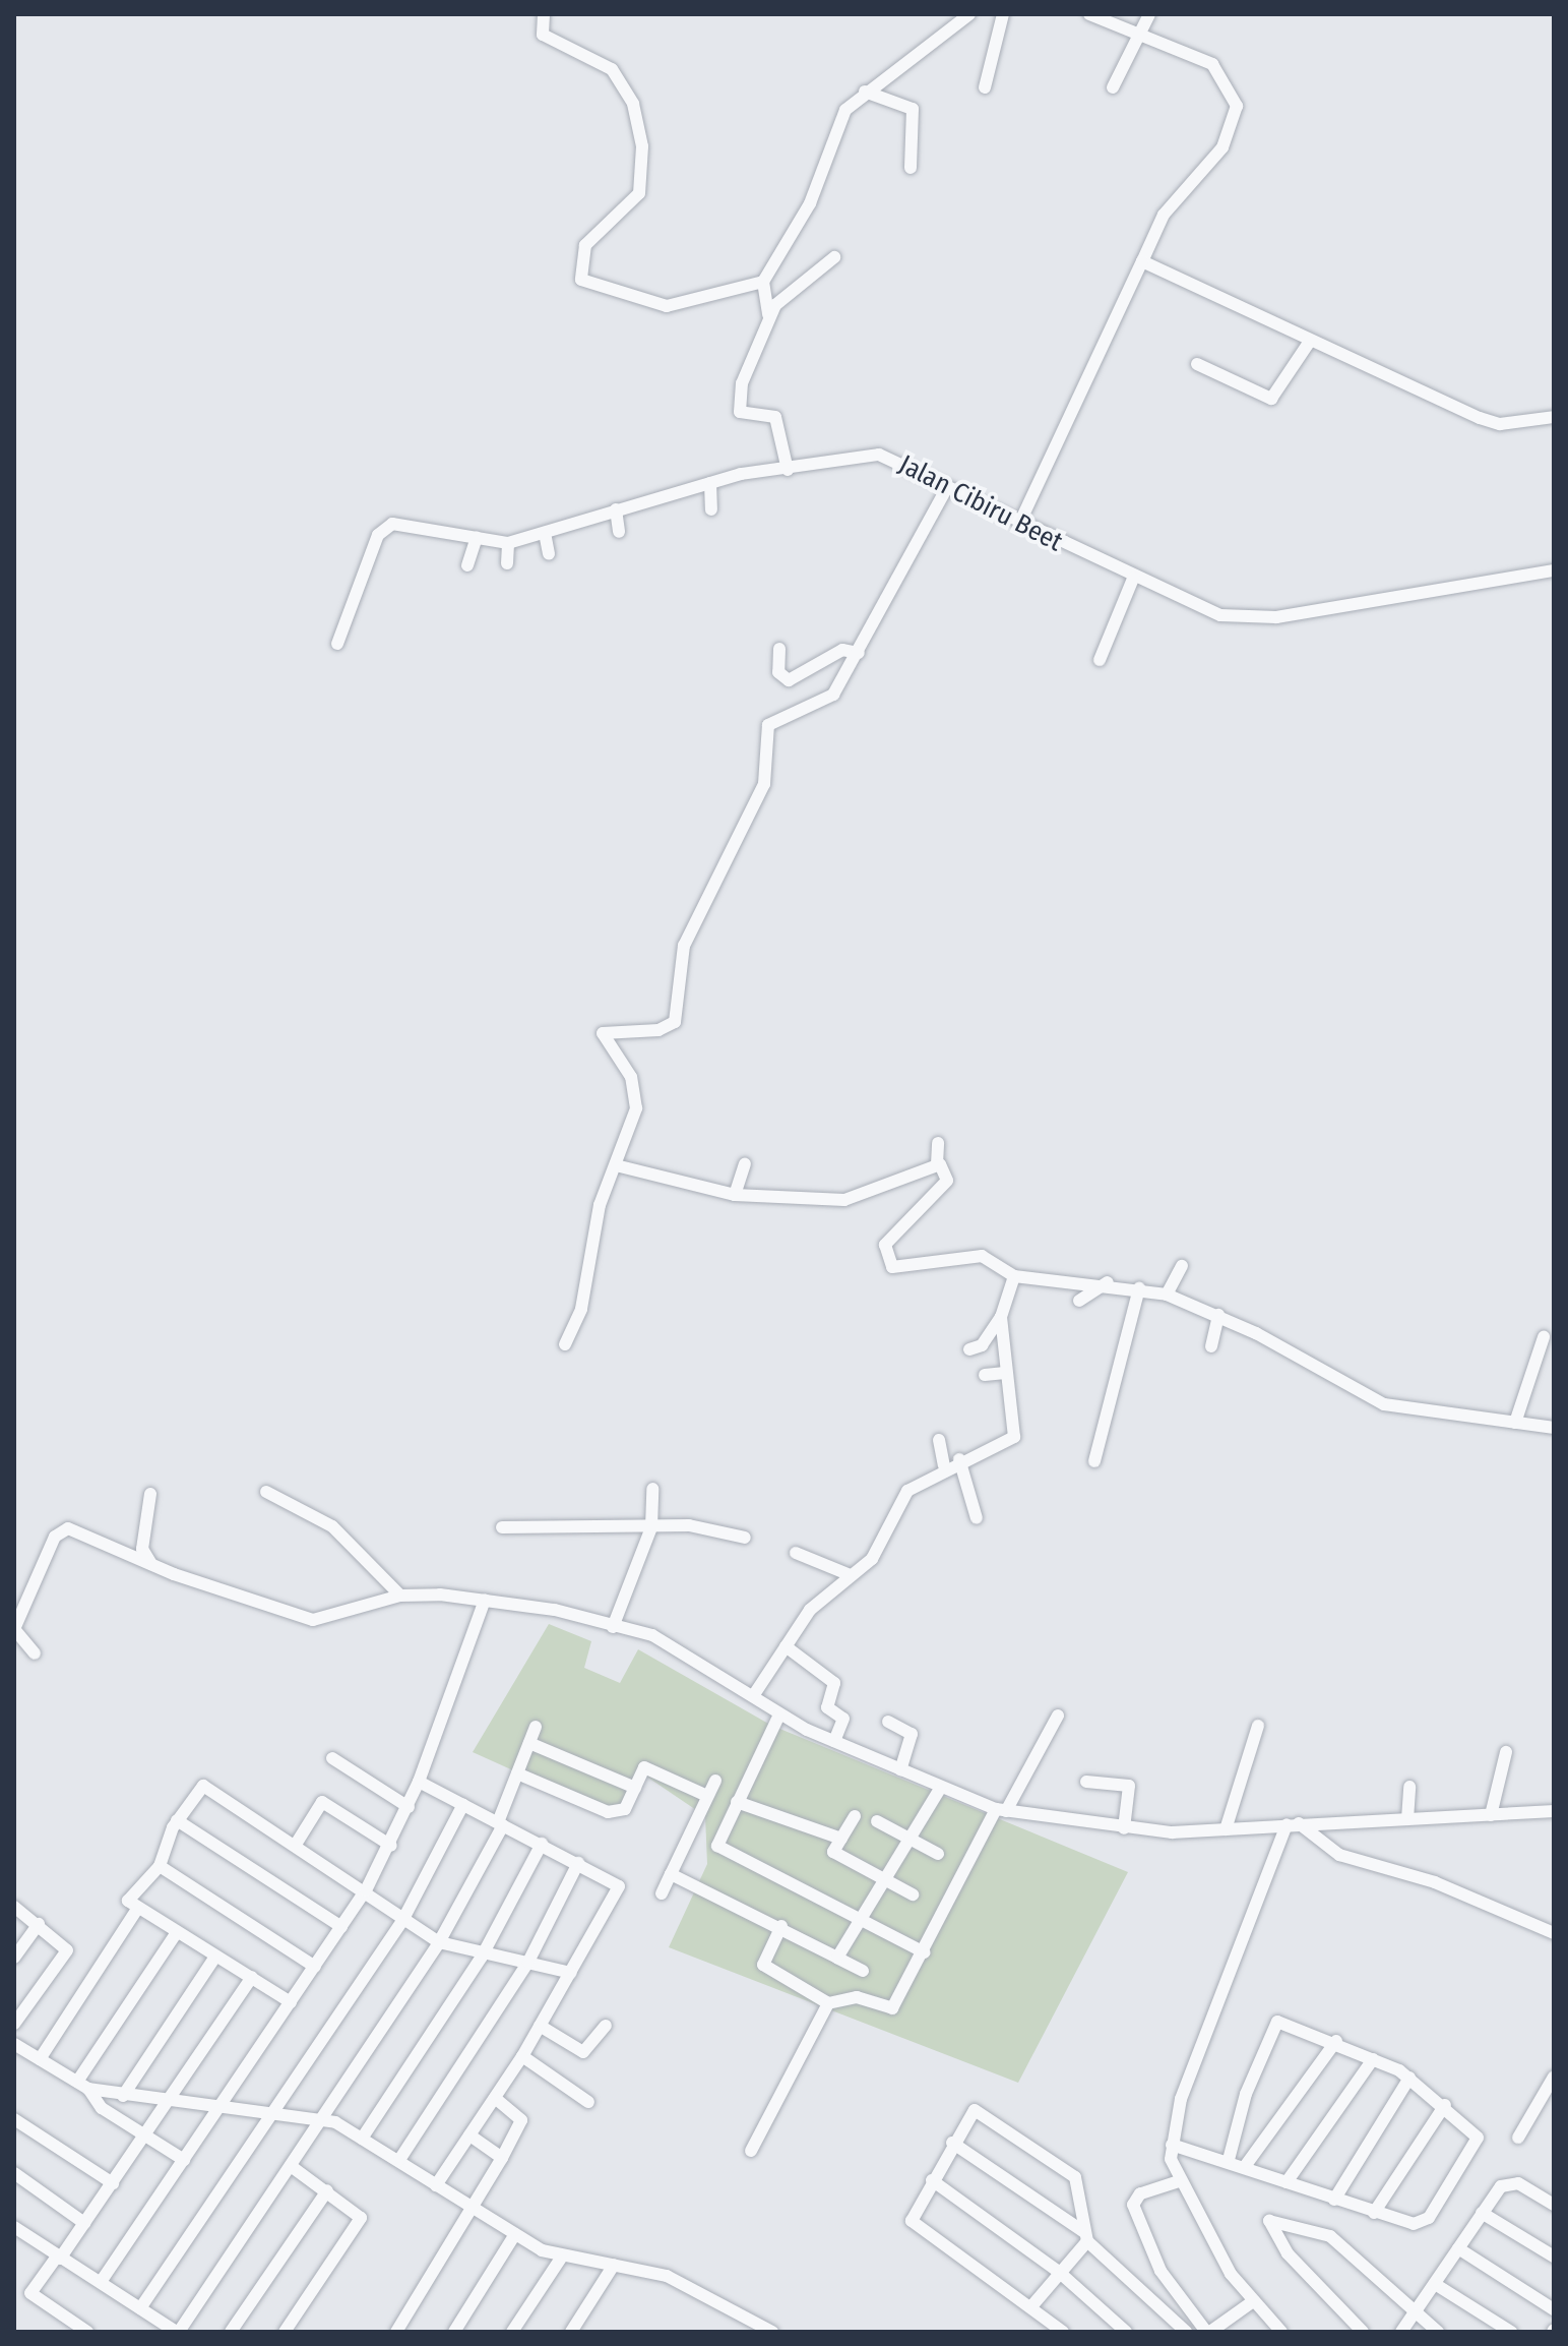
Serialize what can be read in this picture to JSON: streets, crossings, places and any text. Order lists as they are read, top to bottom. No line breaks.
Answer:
{"streets":{"street":["Jalan Cibiru Beet"]}}
